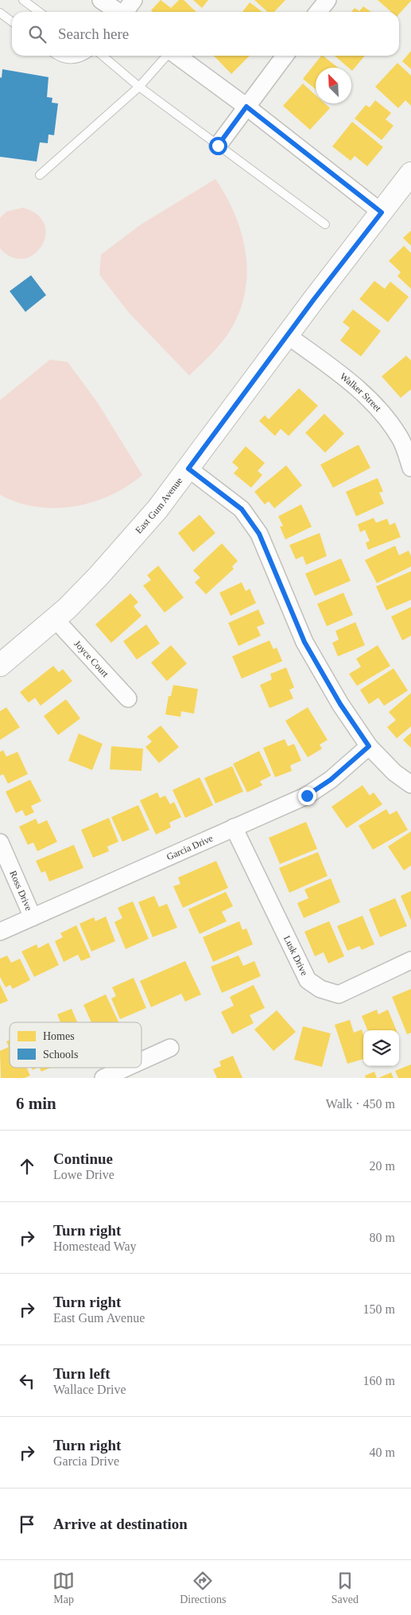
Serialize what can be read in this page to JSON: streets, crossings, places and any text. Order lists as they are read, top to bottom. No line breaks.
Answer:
{"streets":{"street":["Walker Street","East Gum Avenue","Joyce Court","Garcia Drive","Ross Drive","Lusk Drive"]},"crossings":[["Walker Street","East Gum Avenue"],["East Gum Avenue","Joyce Court"],["Garcia Drive","Ross Drive"],["Garcia Drive","Lusk Drive"]],"legend":["Homes","Schools"],"north":"top left","page":{"search":"Search here","heading":["6 min","Walk · 450 m"],"list":[["Continue","Lowe Drive","20 m"],["Turn right","Homestead Way","80 m"],["Turn right","East Gum Avenue","150 m"],["Turn left","Wallace Drive","160 m"],["Turn right","Garcia Drive","40 m"],"Arrive at destination"],"nav":["Map","Directions","Saved"]}}
